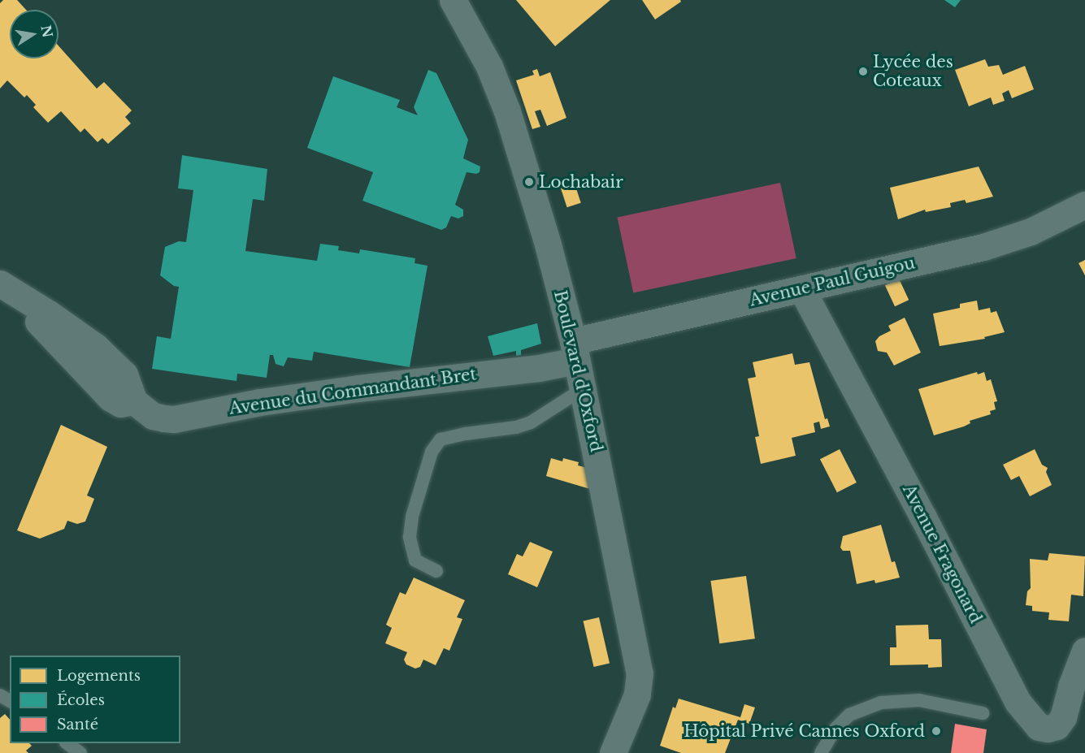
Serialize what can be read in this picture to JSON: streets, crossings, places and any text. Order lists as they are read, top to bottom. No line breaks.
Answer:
{"streets":{"street":["Avenue Paul Guigou","Boulevard d'Oxford","Avenue du Commandant Bret","Avenue Fragonard"]},"crossings":[["Avenue Paul Guigou","Boulevard d'Oxford"],["Avenue Paul Guigou","Avenue du Commandant Bret"],["Avenue Paul Guigou","Avenue Fragonard"],["Boulevard d'Oxford","Avenue du Commandant Bret"]],"places":["Lycée des Coteaux","Lochabair","Hôpital Privé Cannes Oxford"],"legend":["Logements","Écoles","Santé"],"north":"right"}
